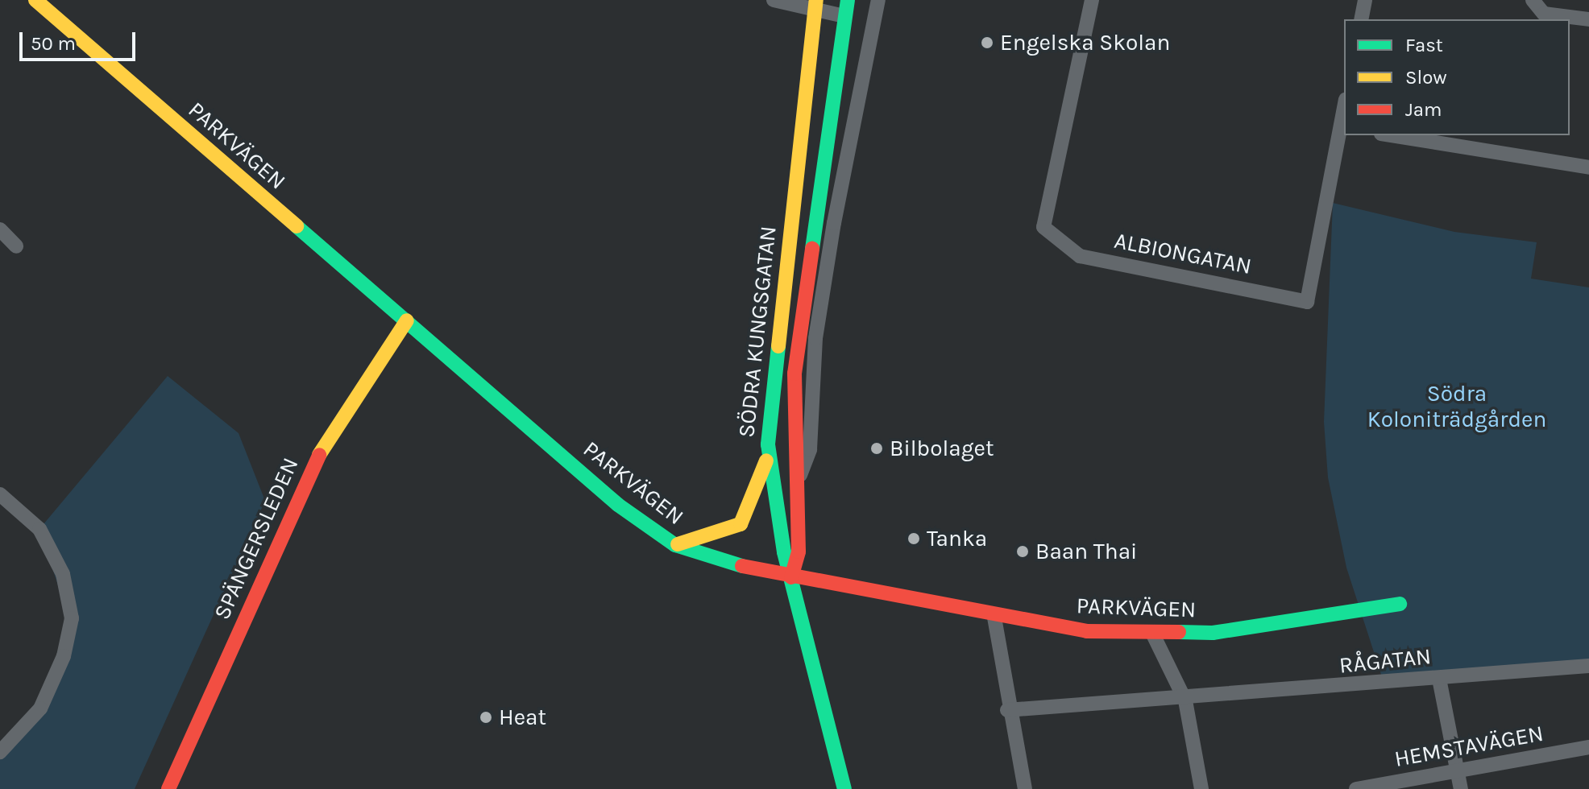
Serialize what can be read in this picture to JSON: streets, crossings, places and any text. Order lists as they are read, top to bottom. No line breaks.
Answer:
{"streets":{"main road":["PARKVÄGEN","SÖDRA KUNGSGATAN","SPÄNGERSLEDEN"],"street":["ALBIONGATAN","RÅGATAN","HEMSTAVÄGEN"]},"crossings":[["PARKVÄGEN","SÖDRA KUNGSGATAN"],["PARKVÄGEN","SPÄNGERSLEDEN"]],"parks":["Södra Koloniträdgården"],"places":["Engelska Skolan","Bilbolaget","Tanka","Baan Thai","Heat"],"legend":["Fast","Slow","Jam"],"scale_bar":"50 m"}
